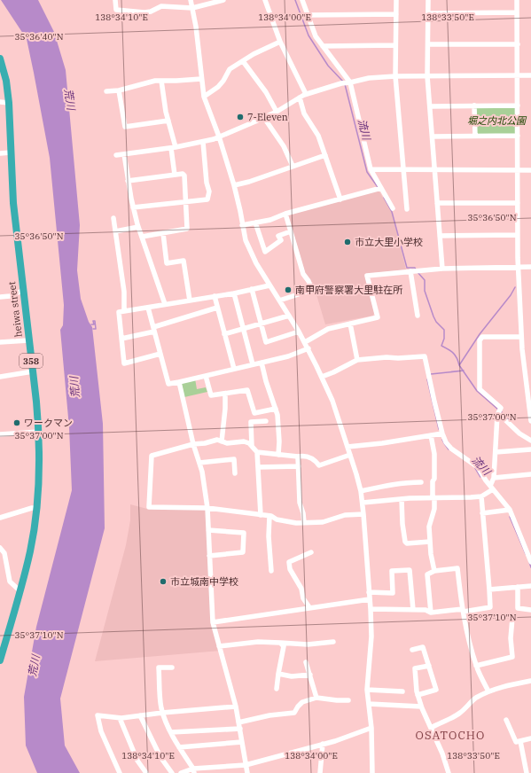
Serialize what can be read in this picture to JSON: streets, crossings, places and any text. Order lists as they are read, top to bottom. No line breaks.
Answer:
{"streets":{"highway":["heiwa street","358"]},"districts":["OSATOCHO"],"water":["荒川","流川"],"parks":["堀之内北公園"],"places":["7-Eleven","市立大里小学校","南甲府警察署大里駐在所","ワークマン","市立城南中学校"],"coordinates":["138°34'10\"E","138°34'00\"E","138°33'50\"E","35°36'40\"N","35°36'50\"N","35°37'00\"N","35°37'10\"N"]}
